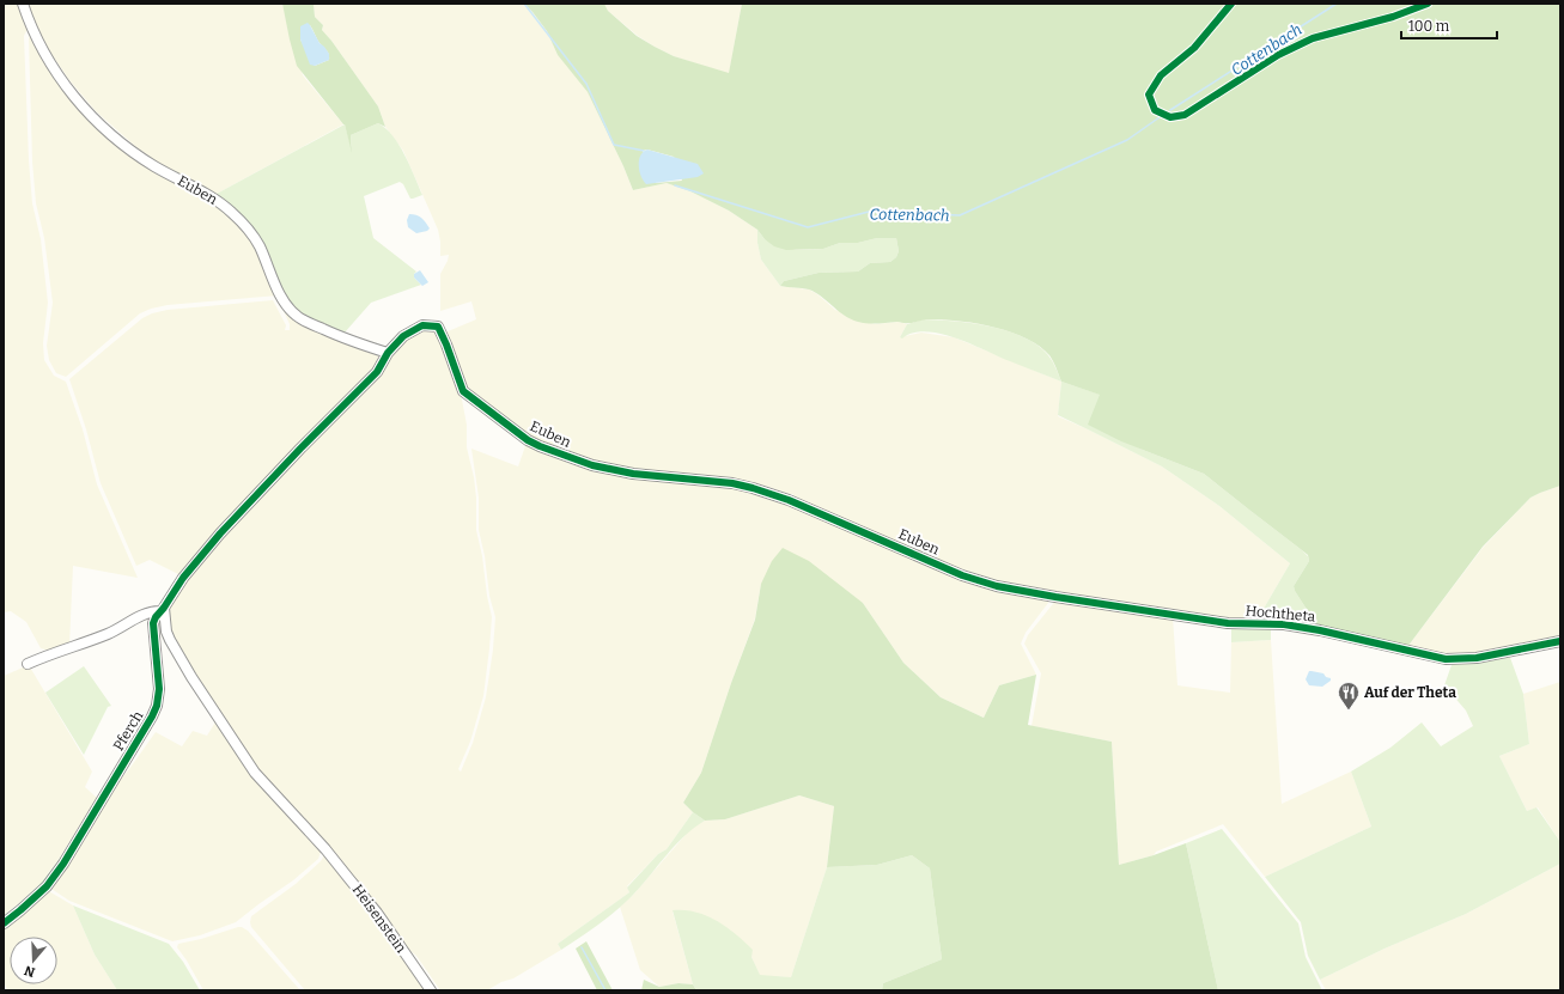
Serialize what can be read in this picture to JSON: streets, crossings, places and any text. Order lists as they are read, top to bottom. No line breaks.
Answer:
{"streets":{"street":["Euben","Hochtheta","Pferch","Heisenstein"]},"crossings":[["Euben","Hochtheta"],["Euben","Pferch"],["Pferch","Heisenstein"]],"water":["Cottenbach"],"places":{"restaurant":["Auf der Theta"]},"scale_bar":"100 m","north":"bottom"}
